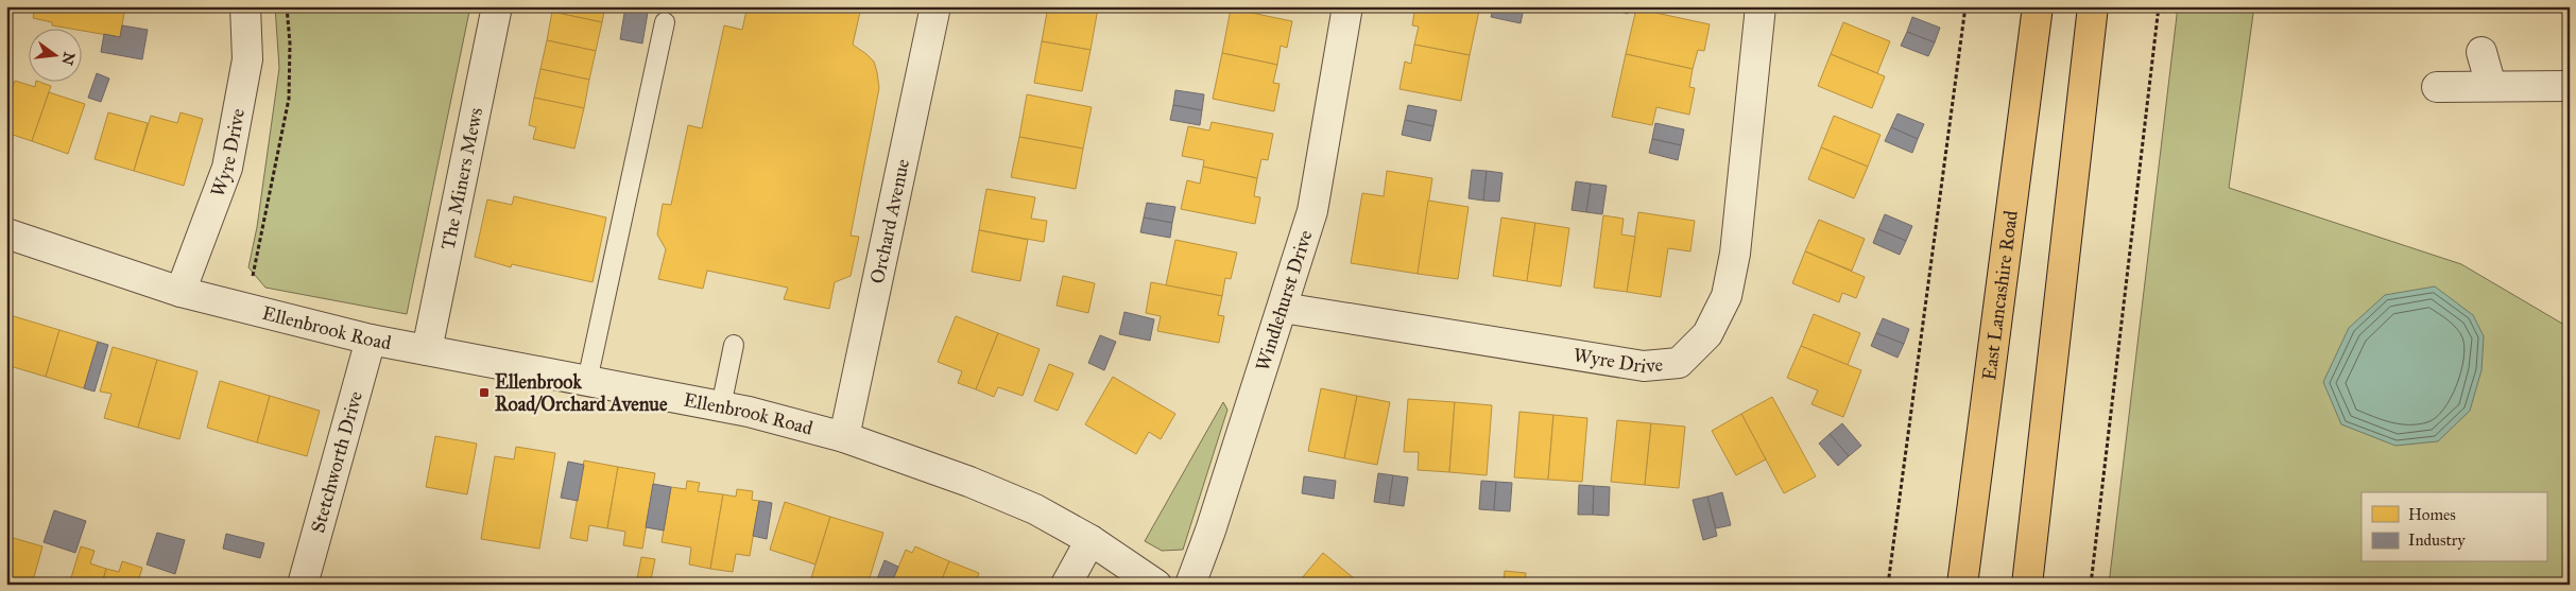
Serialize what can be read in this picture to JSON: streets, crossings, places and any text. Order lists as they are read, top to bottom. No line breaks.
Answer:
{"streets":{"highway":["East Lancashire Road"],"street":["Wyre Drive","The Miners Mews","Orchard Avenue","Windlehurst Drive","Ellenbrook Road","Stetchworth Drive"]},"crossings":[["Wyre Drive","Windlehurst Drive"],["Wyre Drive","Ellenbrook Road"],["The Miners Mews","Ellenbrook Road"],["Orchard Avenue","Ellenbrook Road"],["Ellenbrook Road","Stetchworth Drive"]],"places":{"transit":["Ellenbrook Road/Orchard Avenue"]},"legend":["Homes","Industry"],"north":"right"}
